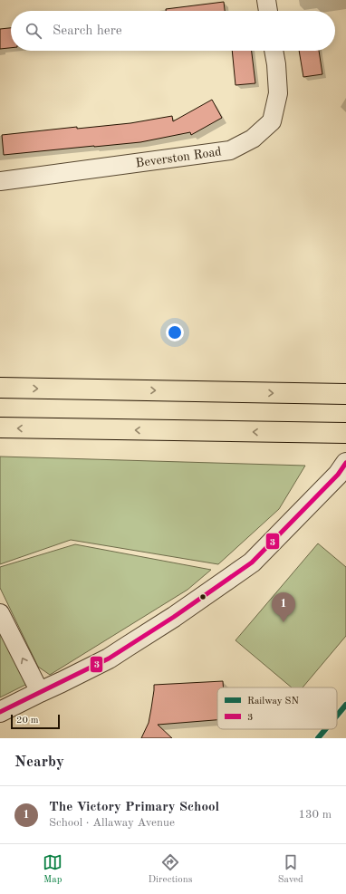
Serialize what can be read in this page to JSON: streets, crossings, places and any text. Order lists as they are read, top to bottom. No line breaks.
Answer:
{"streets":{"street":["Beverston Road"]},"lines":["transit line 3","rail line SN"],"legend":["Railway SN","3"],"scale_bar":"20 m","page":{"search":"Search here","pins":"1","scale":"20 m","heading":"Nearby","list":[{"mark":"1","name":"The Victory Primary School","note":"School · Allaway Avenue","value":"130 m"}],"nav":["Map","Directions","Saved"]}}
